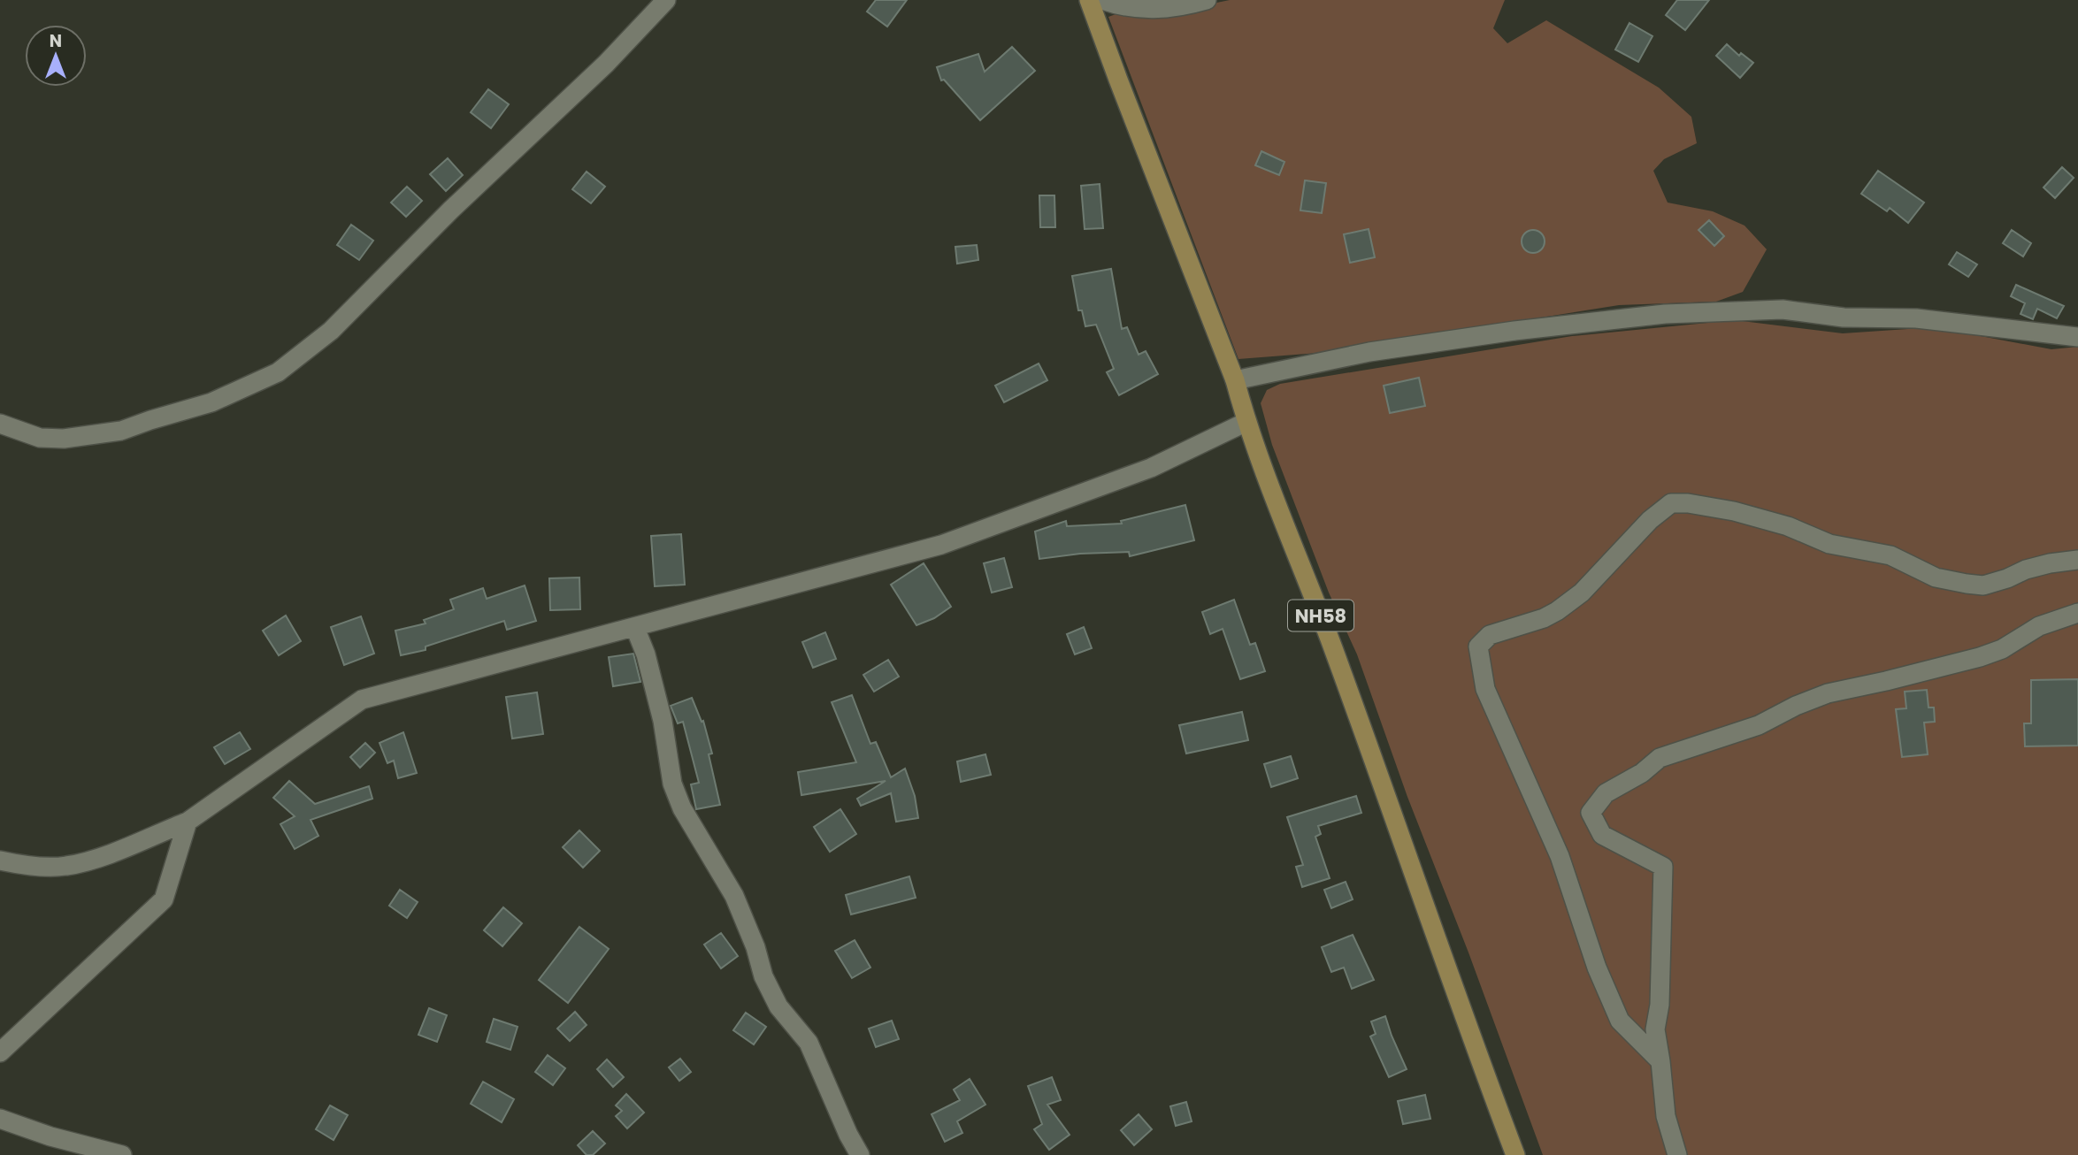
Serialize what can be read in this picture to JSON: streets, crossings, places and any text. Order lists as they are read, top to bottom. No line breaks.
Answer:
{"streets":{"main road":["NH58"]},"north":"top"}
